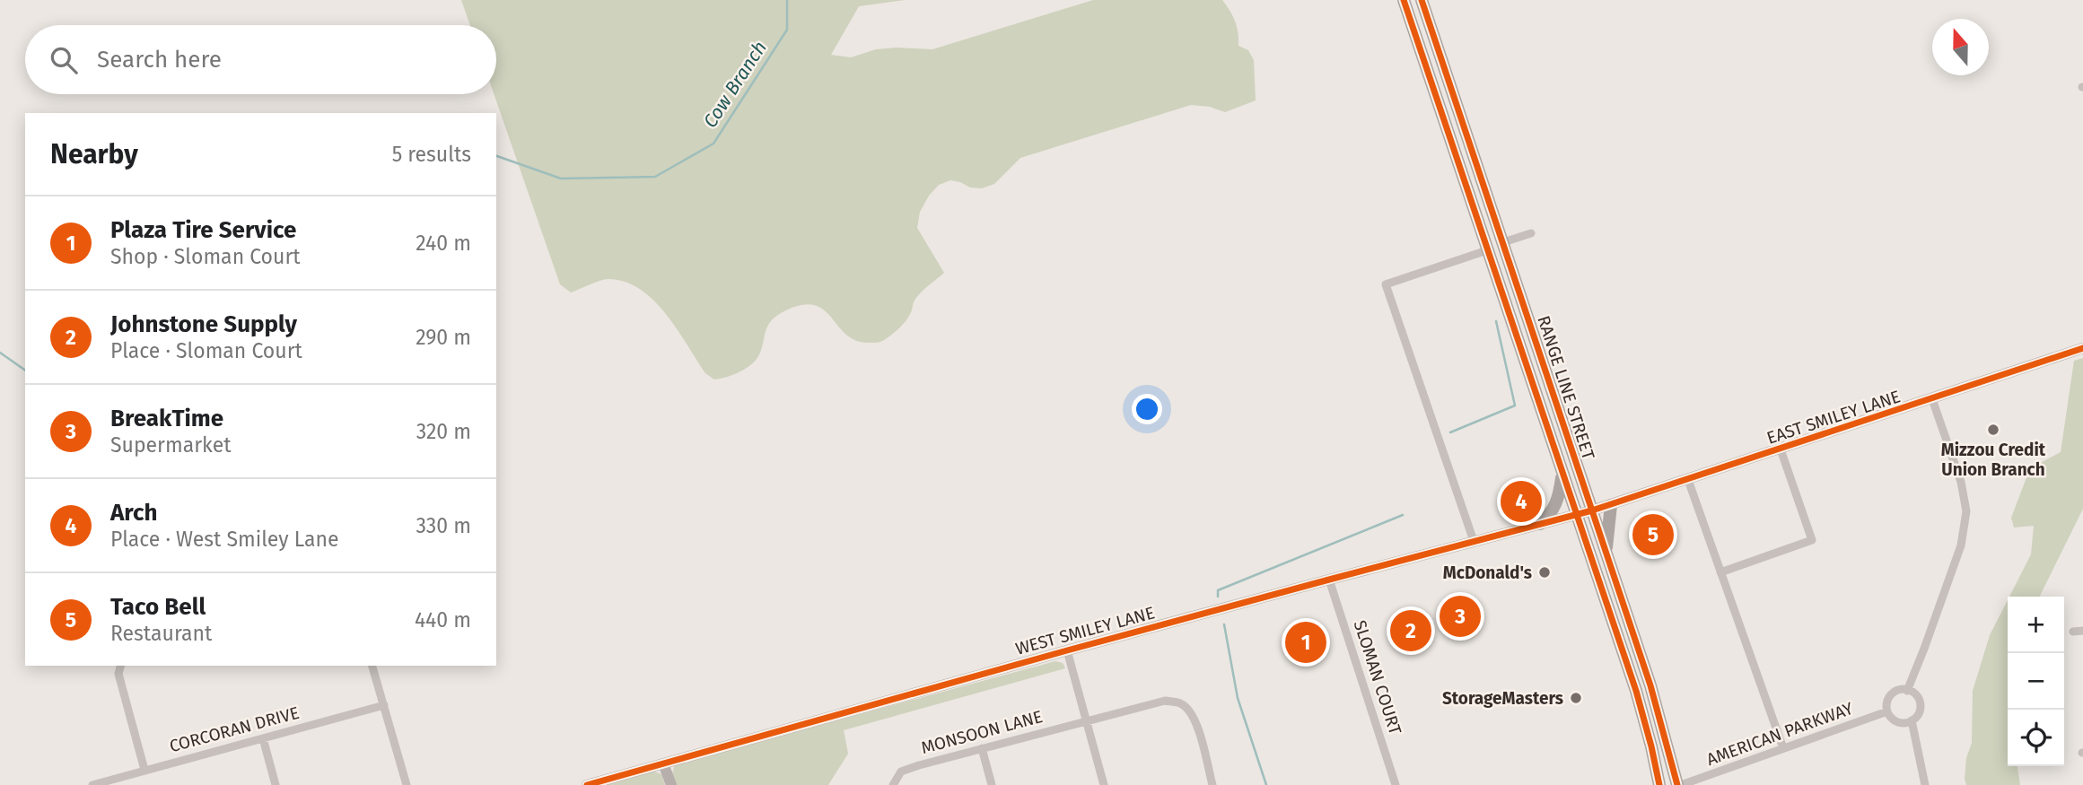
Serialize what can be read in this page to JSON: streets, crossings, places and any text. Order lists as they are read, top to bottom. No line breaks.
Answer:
{"streets":{"main road":["RANGE LINE STREET"],"street":["EAST SMILEY LANE","WEST SMILEY LANE","SLOMAN COURT","CORCORAN DRIVE","MONSOON LANE","AMERICAN PARKWAY"]},"crossings":[["RANGE LINE STREET","EAST SMILEY LANE"],["RANGE LINE STREET","WEST SMILEY LANE"],["RANGE LINE STREET","AMERICAN PARKWAY"],["EAST SMILEY LANE","WEST SMILEY LANE"],["WEST SMILEY LANE","SLOMAN COURT"]],"water":["Cow Branch"],"places":["Mizzou Credit Union Branch","McDonald's","StorageMasters"],"north":"top","page":{"search":"Search here","heading":["Nearby","5 results"],"list":[{"mark":"1","name":"Plaza Tire Service","note":"Shop · Sloman Court","value":"240 m"},{"mark":"2","name":"Johnstone Supply","note":"Place · Sloman Court","value":"290 m"},{"mark":"3","name":"BreakTime","note":"Supermarket","value":"320 m"},{"mark":"4","name":"Arch","note":"Place · West Smiley Lane","value":"330 m"},{"mark":"5","name":"Taco Bell","note":"Restaurant","value":"440 m"}],"pins":["4","5","3","2","1"],"map_buttons":["+","−"]}}
